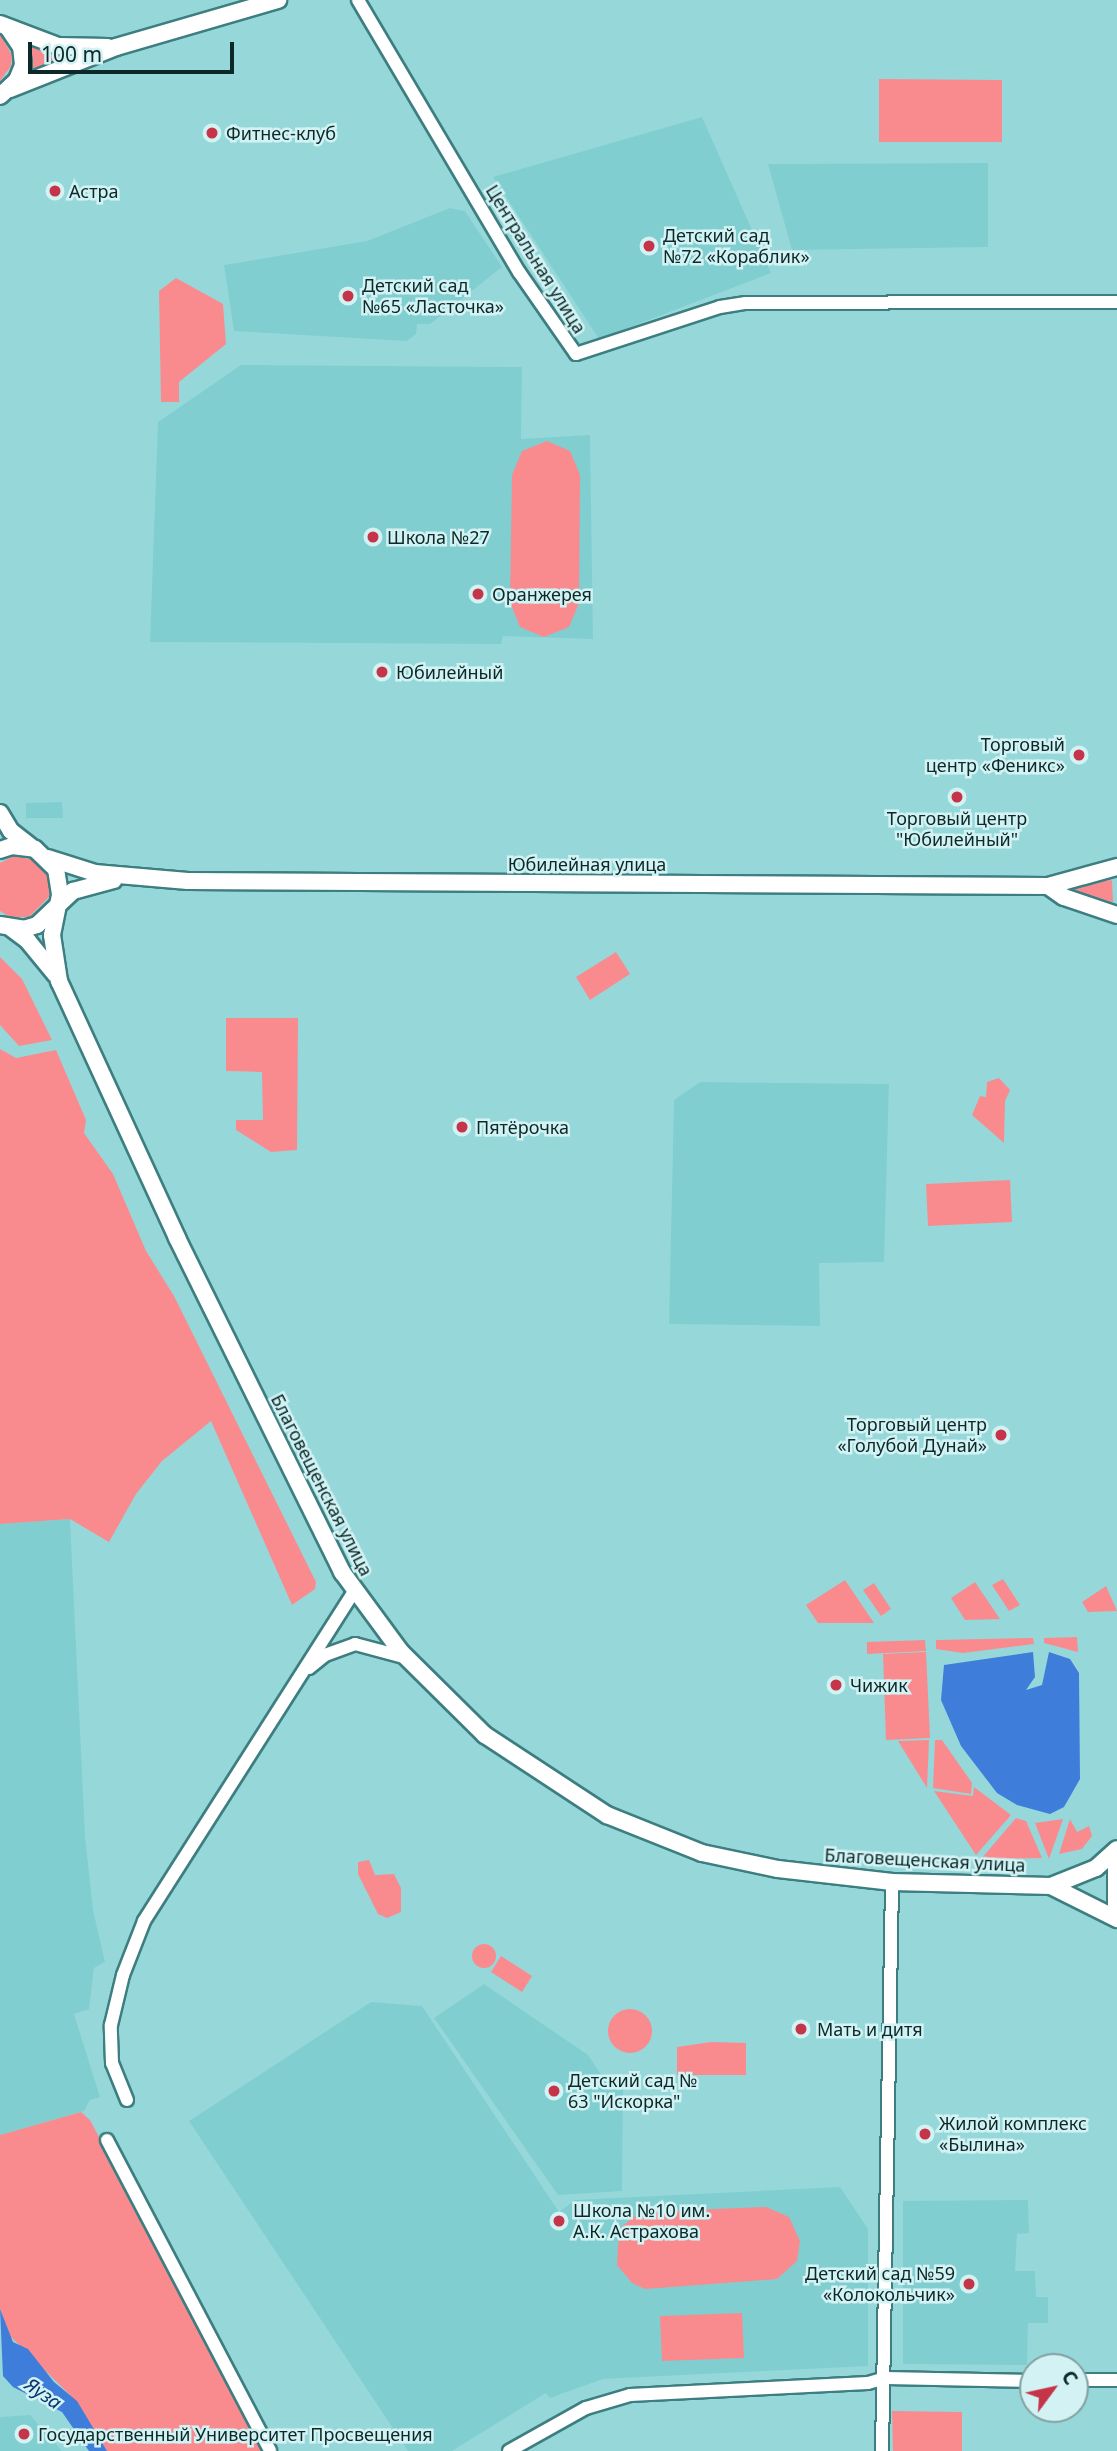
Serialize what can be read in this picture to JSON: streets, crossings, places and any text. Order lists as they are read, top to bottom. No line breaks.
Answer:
{"streets":{"street":["Центральная улица","Юбилейная улица","Благовещенская улица"]},"water":["Яуза"],"places":["Фитнес-клуб","Астра","Детский сад №72 «Кораблик»","Детский сад №65 «Ласточка»","Школа №27","Оранжерея","Юбилейный","Торговый центр «Феникс»","Торговый центр \"Юбилейный\"","Пятёрочка","Торговый центр «Голубой Дунай»","Чижик","Мать и дитя","Детский сад № 63 \"Искорка\"","Жилой комплекс «Былина»","Школа №10 им. А.К. Астрахова","Детский сад №59 «Колокольчик»","Государственный Университет Просвещения"],"scale_bar":"100 m","north":"top right"}
